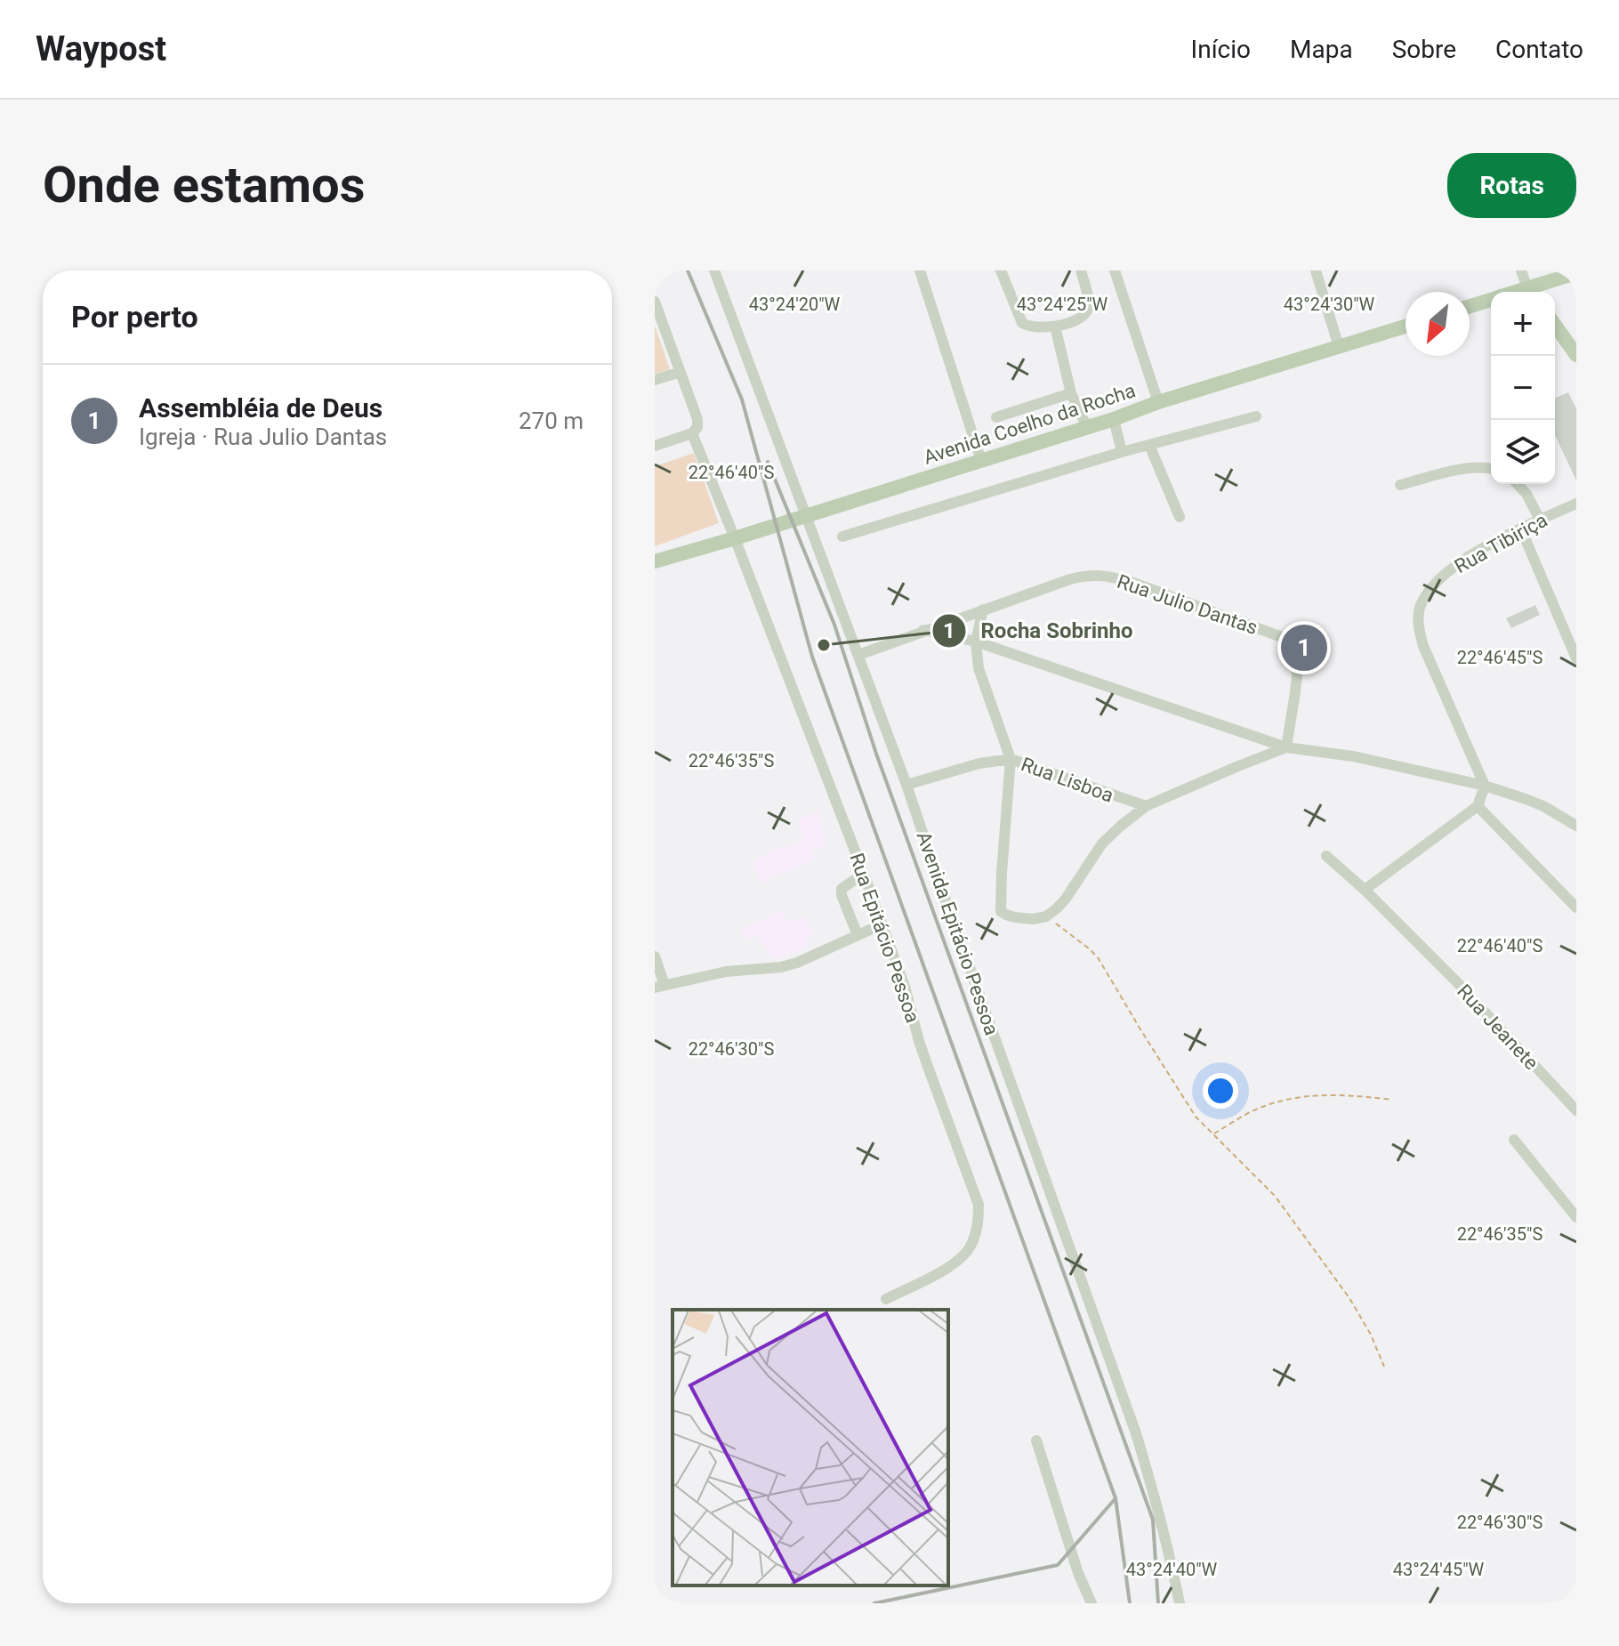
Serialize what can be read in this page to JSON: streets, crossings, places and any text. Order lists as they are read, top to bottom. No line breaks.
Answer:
{"streets":{"main road":["Avenida Coelho da Rocha"],"street":["Rua Tibiriça","Rua Julio Dantas","Rua Lisboa","Avenida Epitácio Pessoa","Rua Epitácio Pessoa","Rua Jeanete"]},"crossings":[["Avenida Coelho da Rocha","Avenida Epitácio Pessoa"],["Avenida Coelho da Rocha","Rua Epitácio Pessoa"],["Rua Julio Dantas","Avenida Epitácio Pessoa"],["Rua Lisboa","Avenida Epitácio Pessoa"]],"places":["Rocha Sobrinho"],"north":"bottom left","page":{"header":"Waypost","nav":["Início","Mapa","Sobre","Contato"],"buttons":"Rotas","title":"Onde estamos","heading":"Por perto","map_buttons":["+","−"],"list":[{"mark":"1","name":"Assembléia de Deus","note":"Igreja · Rua Julio Dantas","value":"270 m"}],"pins":"1"},"coordinates":["43°24'20\"W","43°24'25\"W","43°24'30\"W","22°46'40\"S","22°46'45\"S","22°46'35\"S","22°46'30\"S","43°24'40\"W","43°24'45\"W"]}
